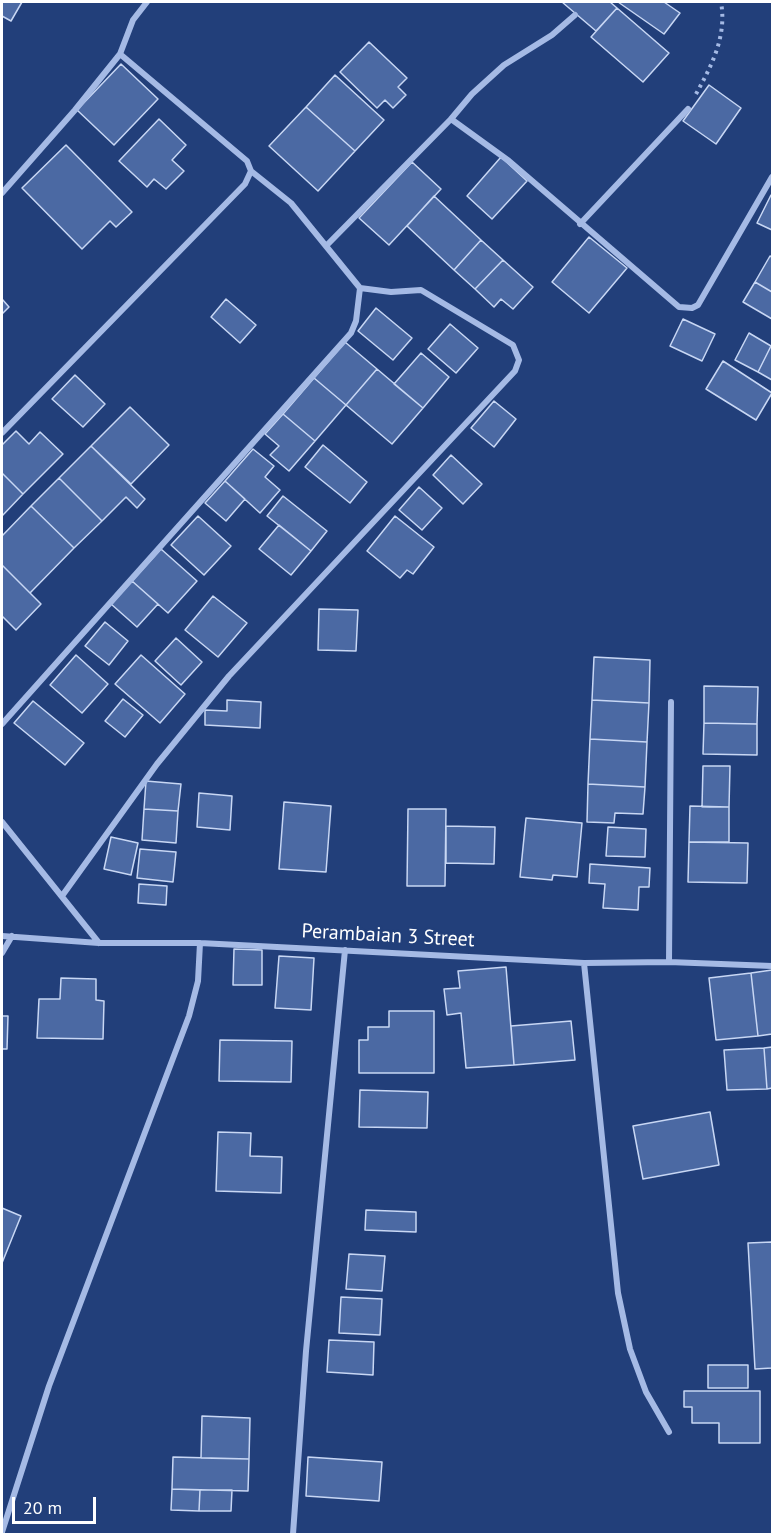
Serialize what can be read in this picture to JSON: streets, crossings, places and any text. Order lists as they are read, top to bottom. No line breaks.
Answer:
{"streets":{"street":["Perambaian 3 Street"]},"scale_bar":"20 m"}
